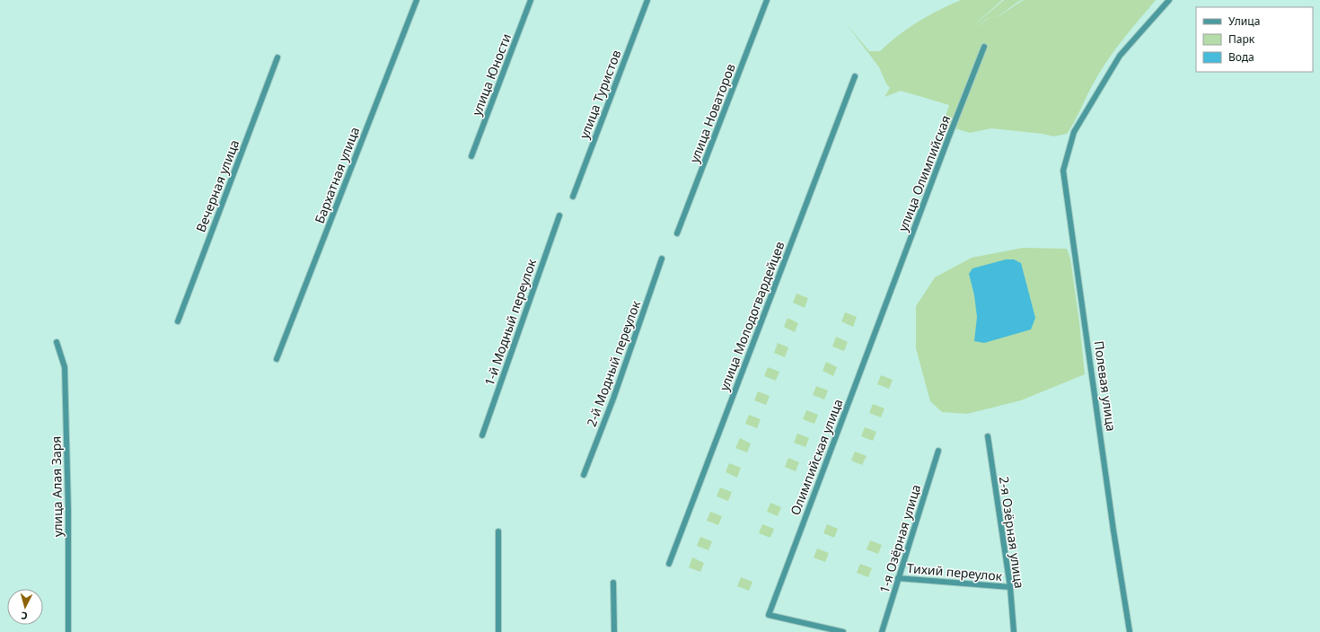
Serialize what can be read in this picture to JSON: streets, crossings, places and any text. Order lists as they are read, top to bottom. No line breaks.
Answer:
{"streets":{"street":["улица Юности","улица Туристов","улица Новаторов","улица Олимпийская","Бархатная улица","Вечерная улица","улица Молодогвардейцев","1-й Модный переулок","2-й Модный переулок","Полевая улица","Олимпийская улица","улица Алая Заря","2-я Озёрная улица","1-я Озёрная улица","Тихий переулок"]},"crossings":[["улица Олимпийская","Олимпийская улица"],["2-я Озёрная улица","Тихий переулок"],["1-я Озёрная улица","Тихий переулок"]],"legend":["Улица","Парк","Вода"],"north":"bottom"}
